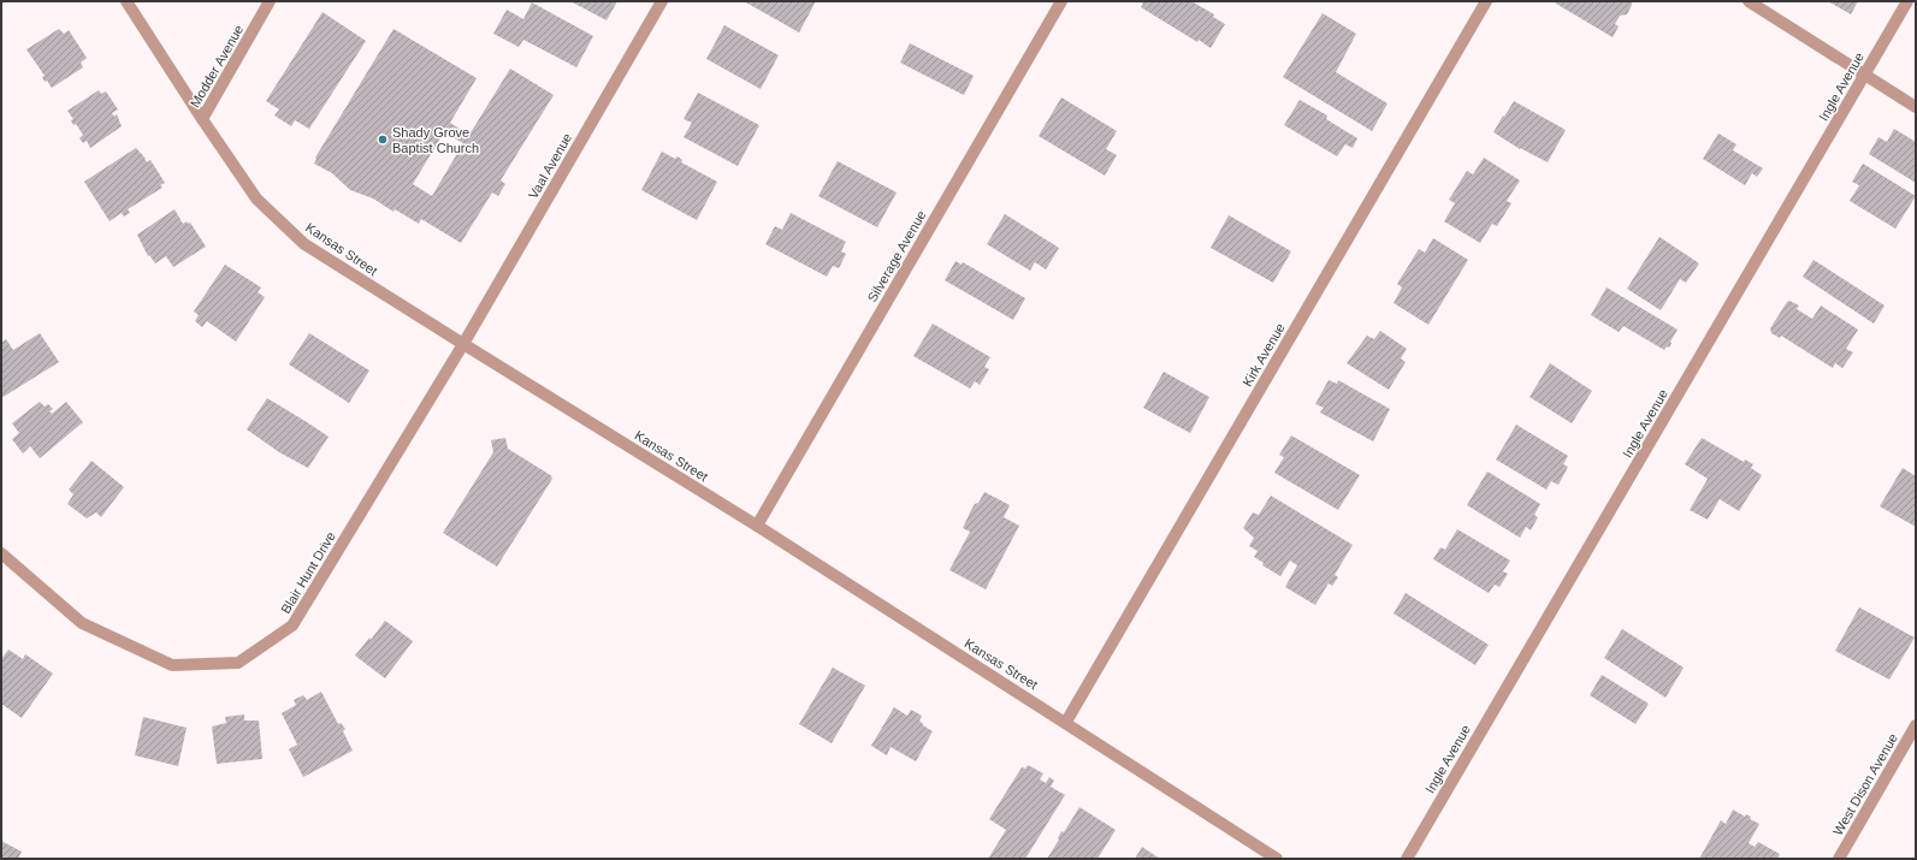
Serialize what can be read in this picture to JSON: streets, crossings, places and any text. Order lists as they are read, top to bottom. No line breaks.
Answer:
{"streets":{"street":["Modder Avenue","Ingle Avenue","Vaal Avenue","Kansas Street","Silverage Avenue","Kirk Avenue","Blair Hunt Drive","West Dison Avenue"]},"crossings":[["Modder Avenue","Kansas Street"],["Vaal Avenue","Kansas Street"],["Vaal Avenue","Blair Hunt Drive"],["Kansas Street","Silverage Avenue"],["Kansas Street","Kirk Avenue"],["Kansas Street","Blair Hunt Drive"]],"places":["Shady Grove Baptist Church"]}
